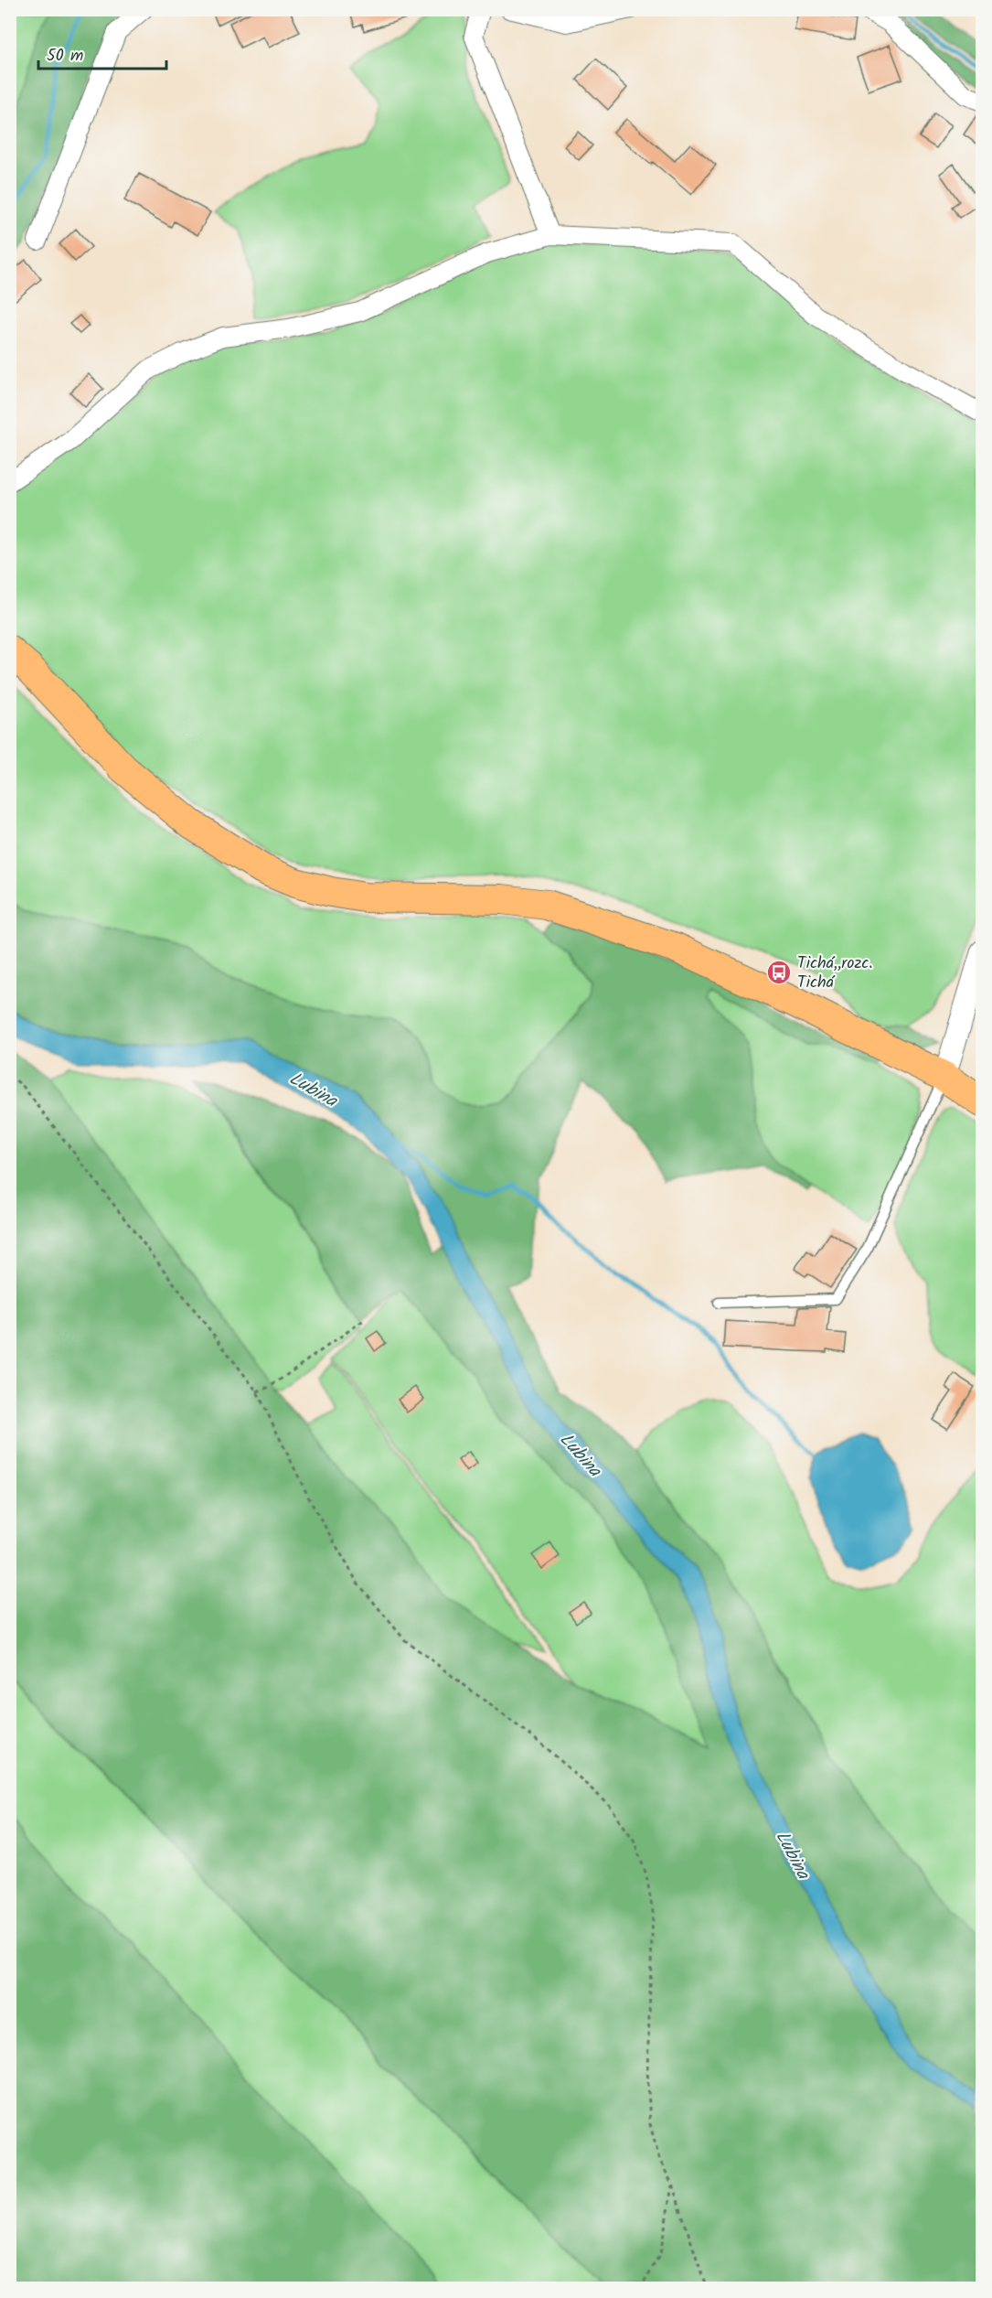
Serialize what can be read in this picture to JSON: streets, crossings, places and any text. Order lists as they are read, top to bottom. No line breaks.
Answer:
{"water":["Lubina"],"places":{"bus stop":["Tichá,,rozc. Tichá"]},"scale_bar":"50 m"}
